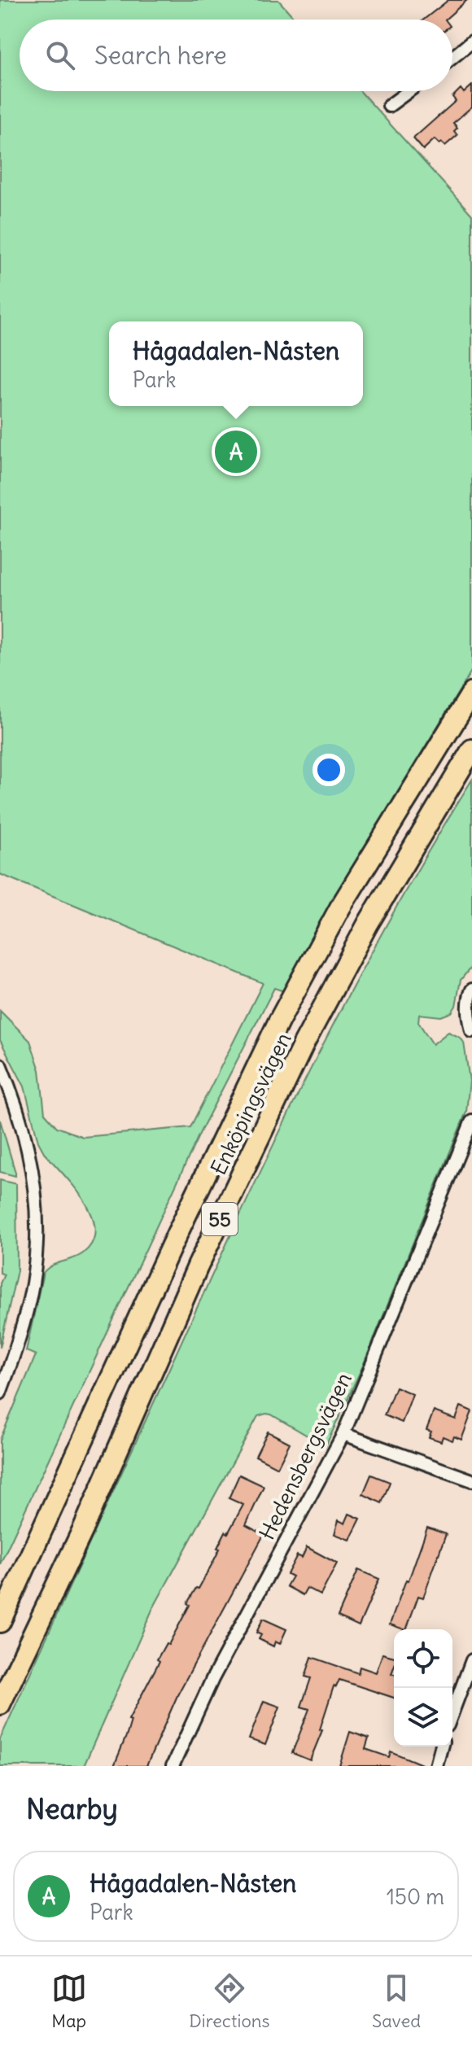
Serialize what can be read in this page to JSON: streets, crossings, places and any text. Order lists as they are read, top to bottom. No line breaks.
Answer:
{"streets":{"main road":["Enköpingsvägen","55"],"street":["Hedensbergsvägen"]},"page":{"search":"Search here","popup":["Hågadalen-Nåsten","Park"],"pins":"A","heading":"Nearby","list":[{"mark":"A","name":"Hågadalen-Nåsten","note":"Park","value":"150 m"}],"nav":["Map","Directions","Saved"]}}
